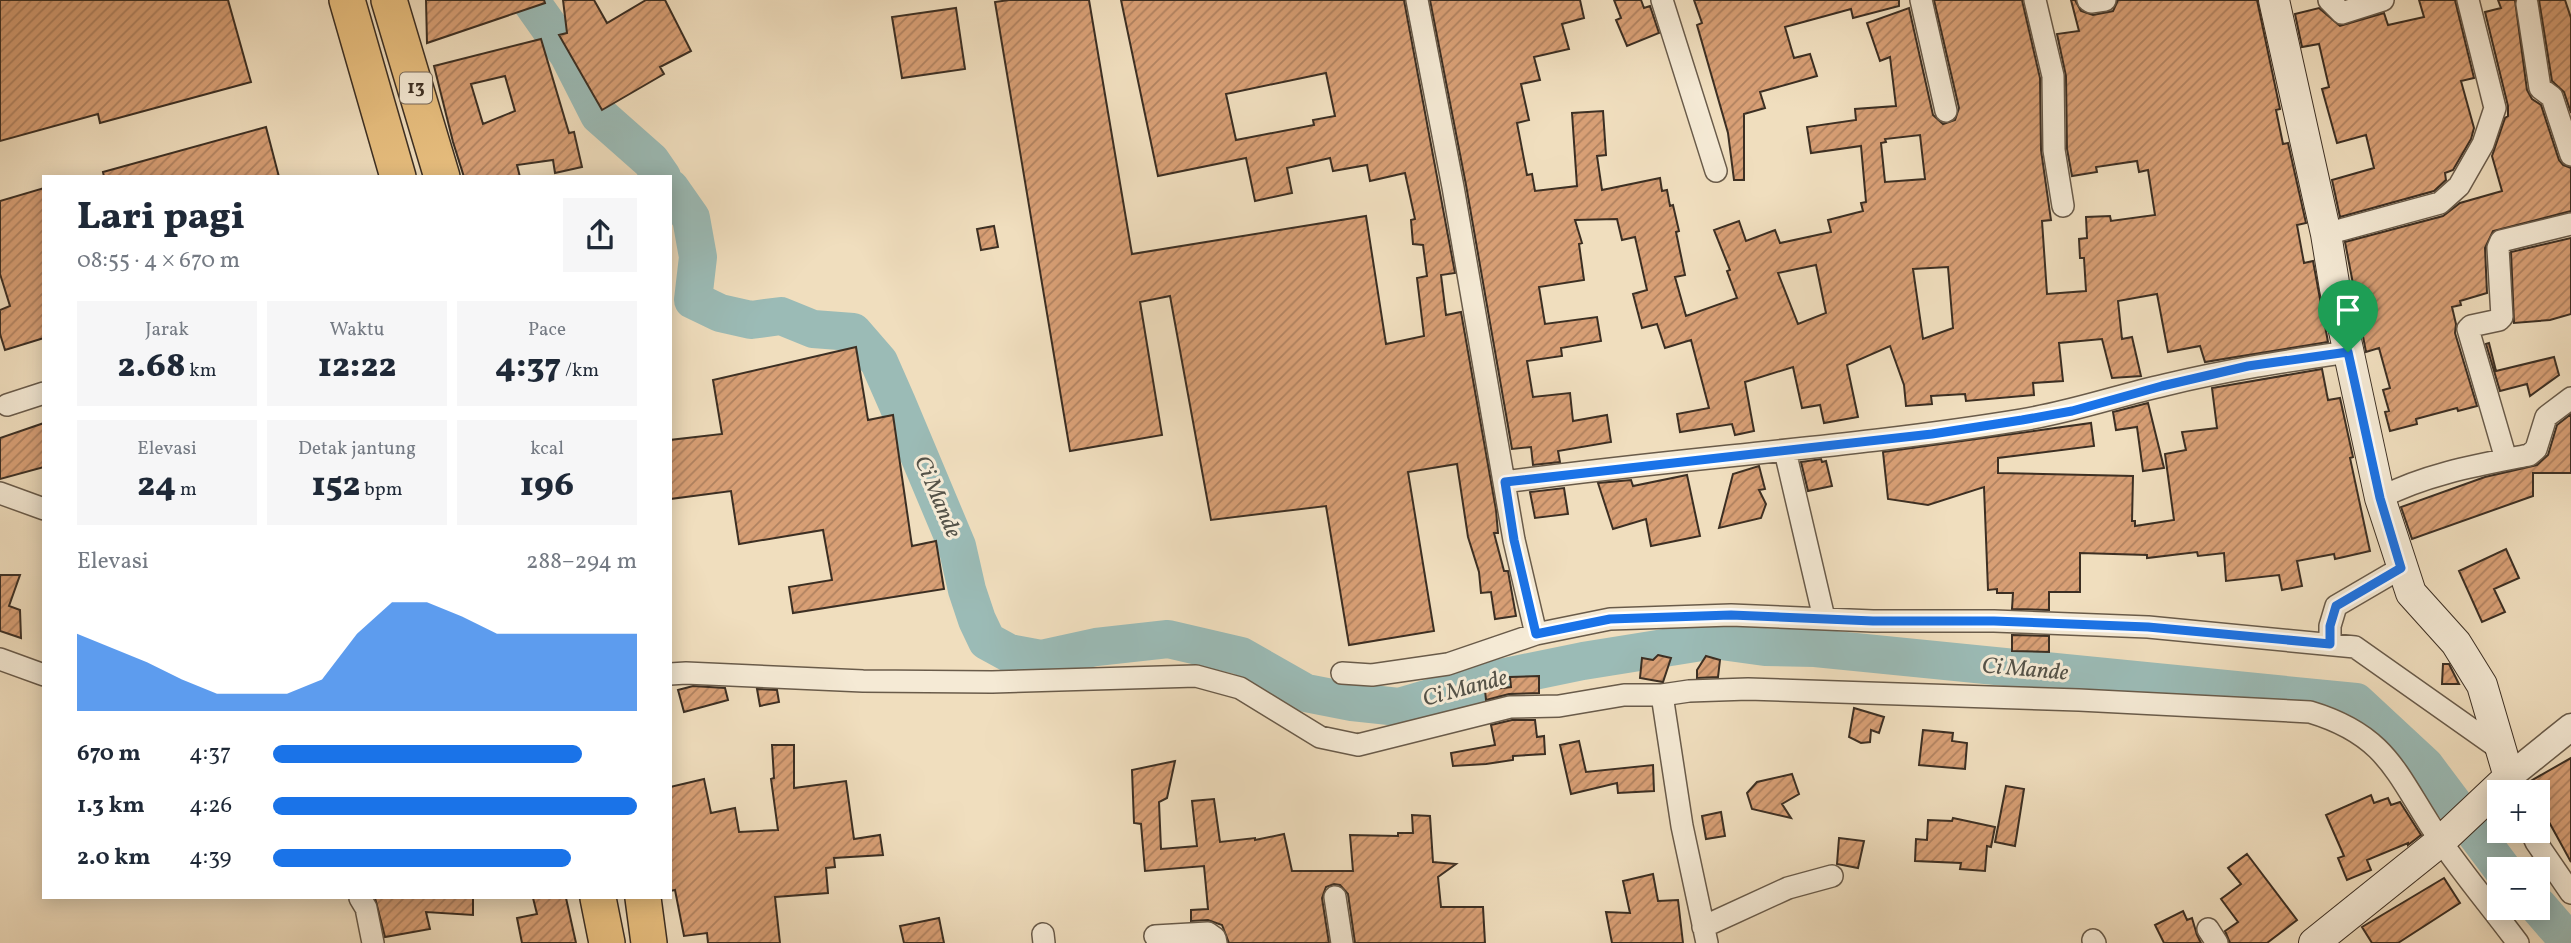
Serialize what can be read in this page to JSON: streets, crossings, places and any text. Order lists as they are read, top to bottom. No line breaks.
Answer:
{"streets":{"highway":["13"]},"water":["Ci Mande"],"page":{"heading":["Lari pagi","08:55 · 4 × 670 m"],"stats":[["Jarak","2.68 km"],["Waktu","12:22"],["Pace","4:37 /km"],["Elevasi","24 m"],["Detak jantung","152 bpm"],["kcal","196"]],"chart":["Elevasi","288–294 m"],"list":[{"name":"670 m","note":"4:37"},{"name":"1.3 km","note":"4:26"},{"name":"2.0 km","note":"4:39"}],"map_buttons":["+","−"]}}
